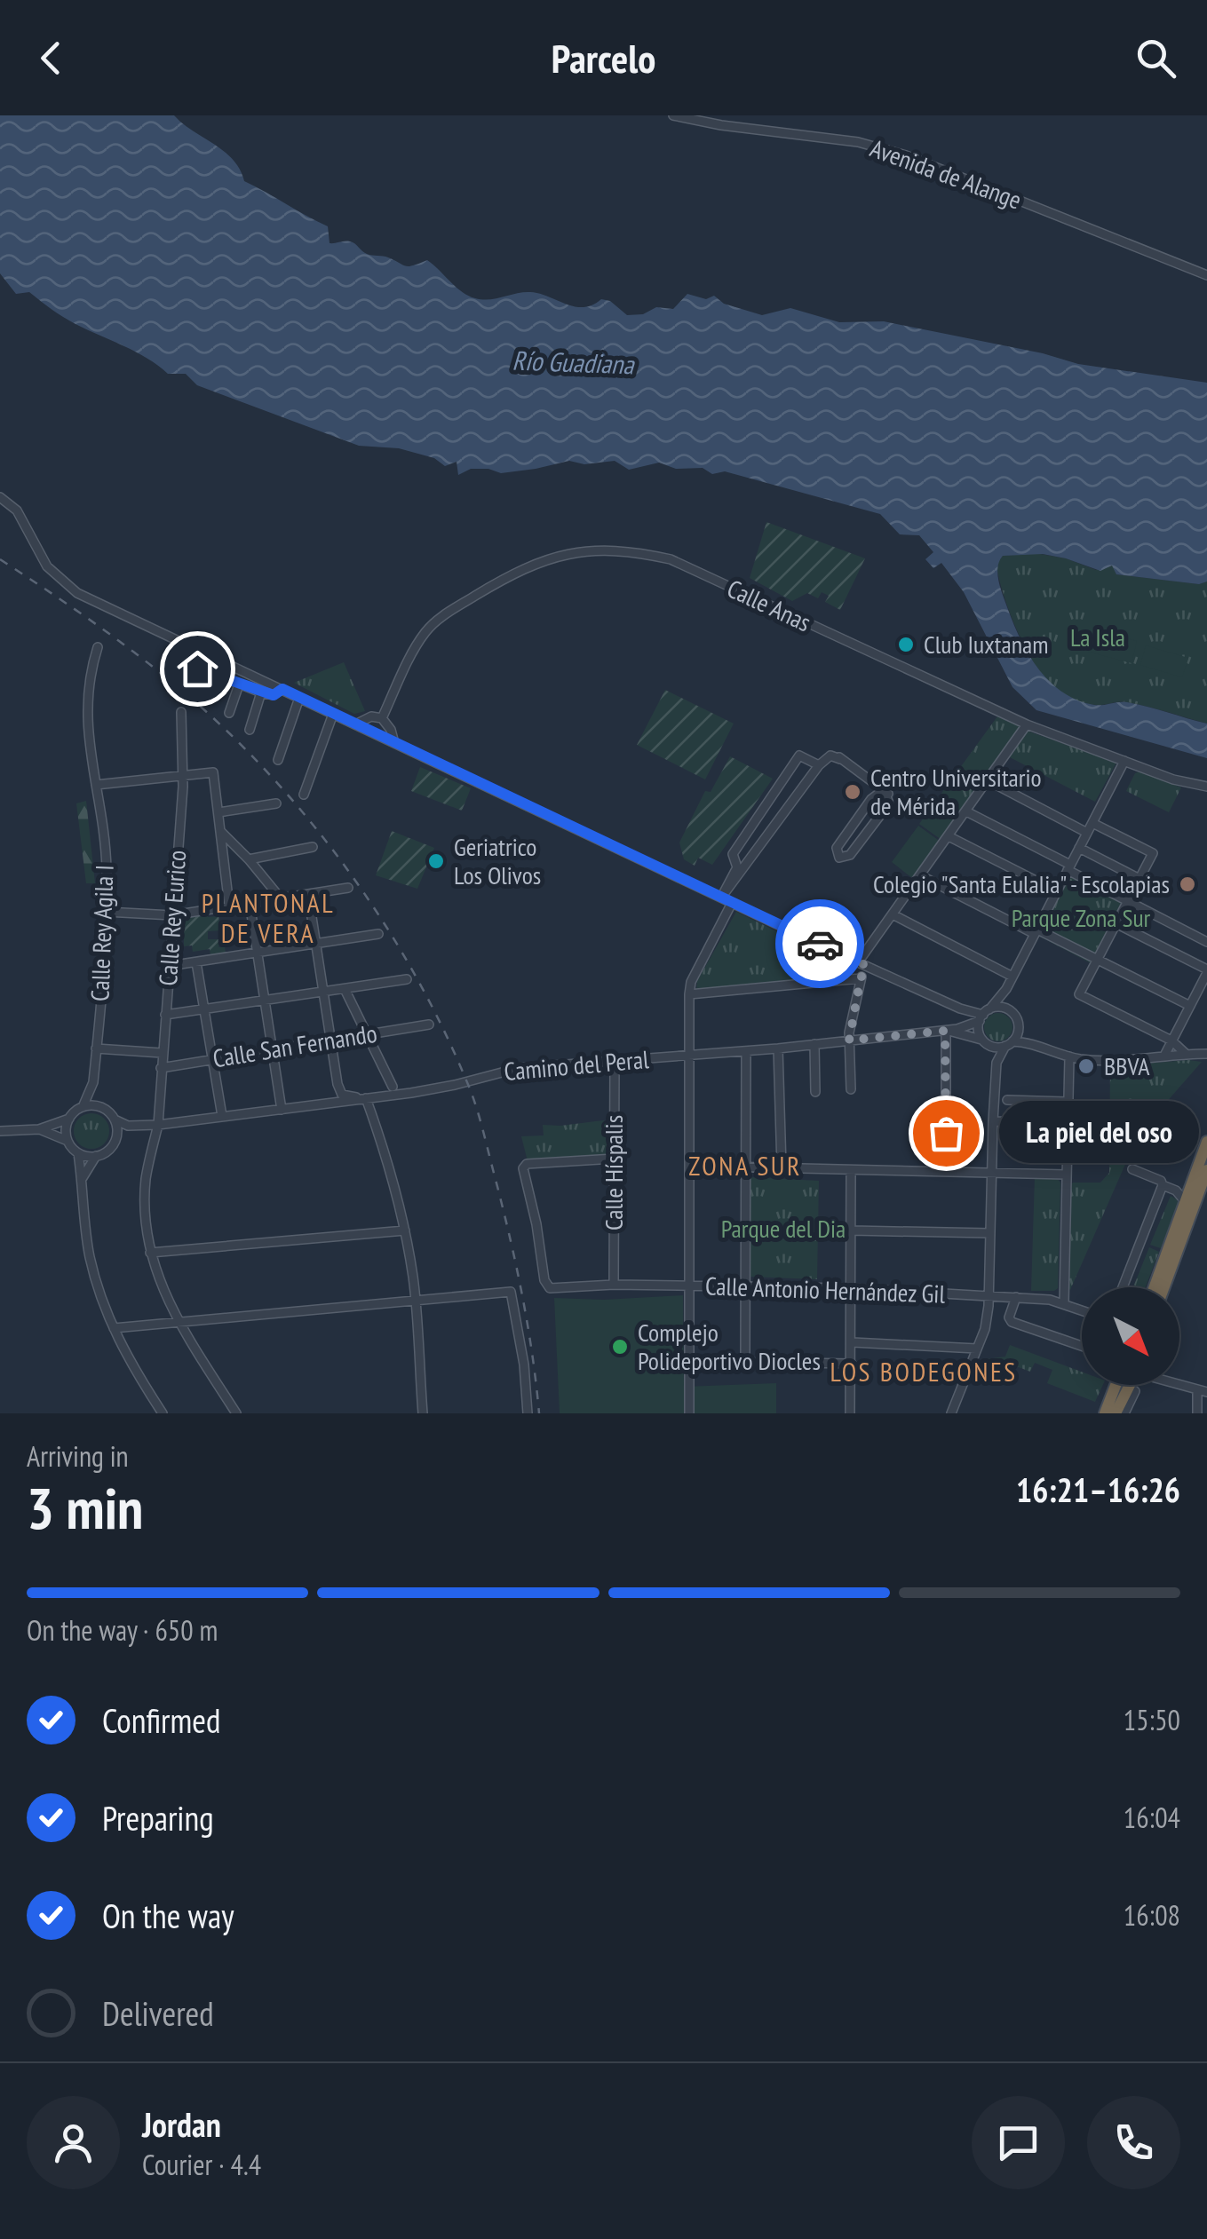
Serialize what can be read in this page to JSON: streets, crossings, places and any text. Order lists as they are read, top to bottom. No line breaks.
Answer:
{"streets":{"street":["Avenida de Alange","Calle Anas","Calle Rey Eurico","Calle Rey Agila I","Calle San Fernando","Camino del Peral","Calle Híspalis","Calle Antonio Hernández Gil"]},"crossings":[["Calle Rey Eurico","Calle San Fernando"],["Calle Rey Eurico","Camino del Peral"],["Camino del Peral","Calle Híspalis"],["Calle Híspalis","Calle Antonio Hernández Gil"]],"districts":["PLANTONAL DE VERA","ZONA SUR","LOS BODEGONES"],"water":["Río Guadiana"],"parks":["La Isla","Parque Zona Sur","Parque del Dia"],"places":["Club Iuxtanam","Centro Universitario de Mérida","Geriatrico Los Olivos","Colegio \"Santa Eulalia\" - Escolapias","BBVA","La piel del oso","Complejo Polideportivo Diocles"],"north":"bottom right","page":{"header":"Parcelo","bubble":"La piel del oso","heading":["3 min","Arriving in","16:21–16:26"],"panel":["Jordan","Courier · 4.4"],"bar":"On the way · 650 m","list":[["Confirmed","15:50"],["Preparing","16:04"],["On the way","16:08"],"Delivered"]}}
